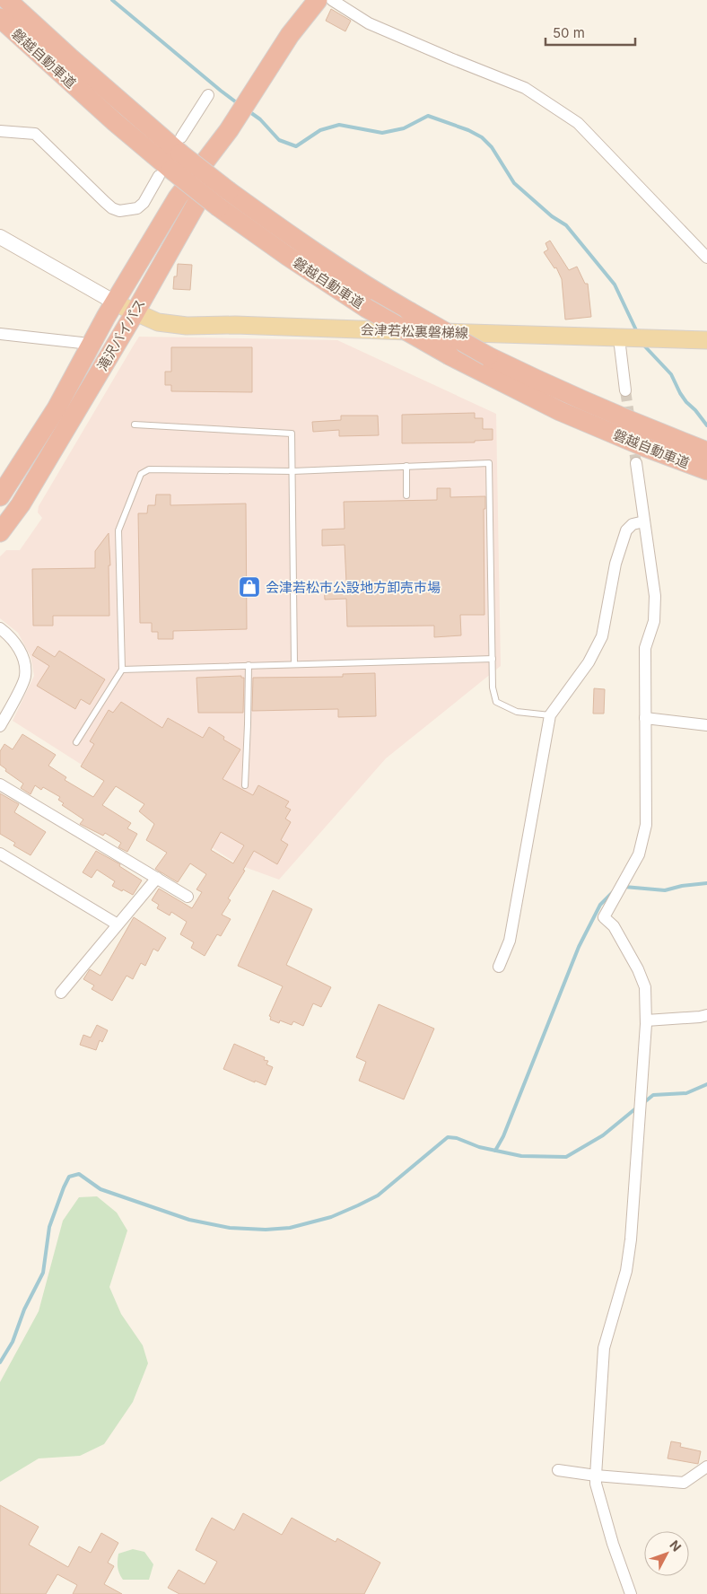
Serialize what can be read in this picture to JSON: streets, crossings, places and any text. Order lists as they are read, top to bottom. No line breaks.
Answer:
{"streets":{"highway":["磐越自動車道","滝沢バイパス"],"main road":["会津若松裏磐梯線"]},"crossings":[["会津若松裏磐梯線","滝沢バイパス"]],"places":{"shop":["会津若松市公設地方卸売市場"]},"scale_bar":"50 m","north":"top right"}
